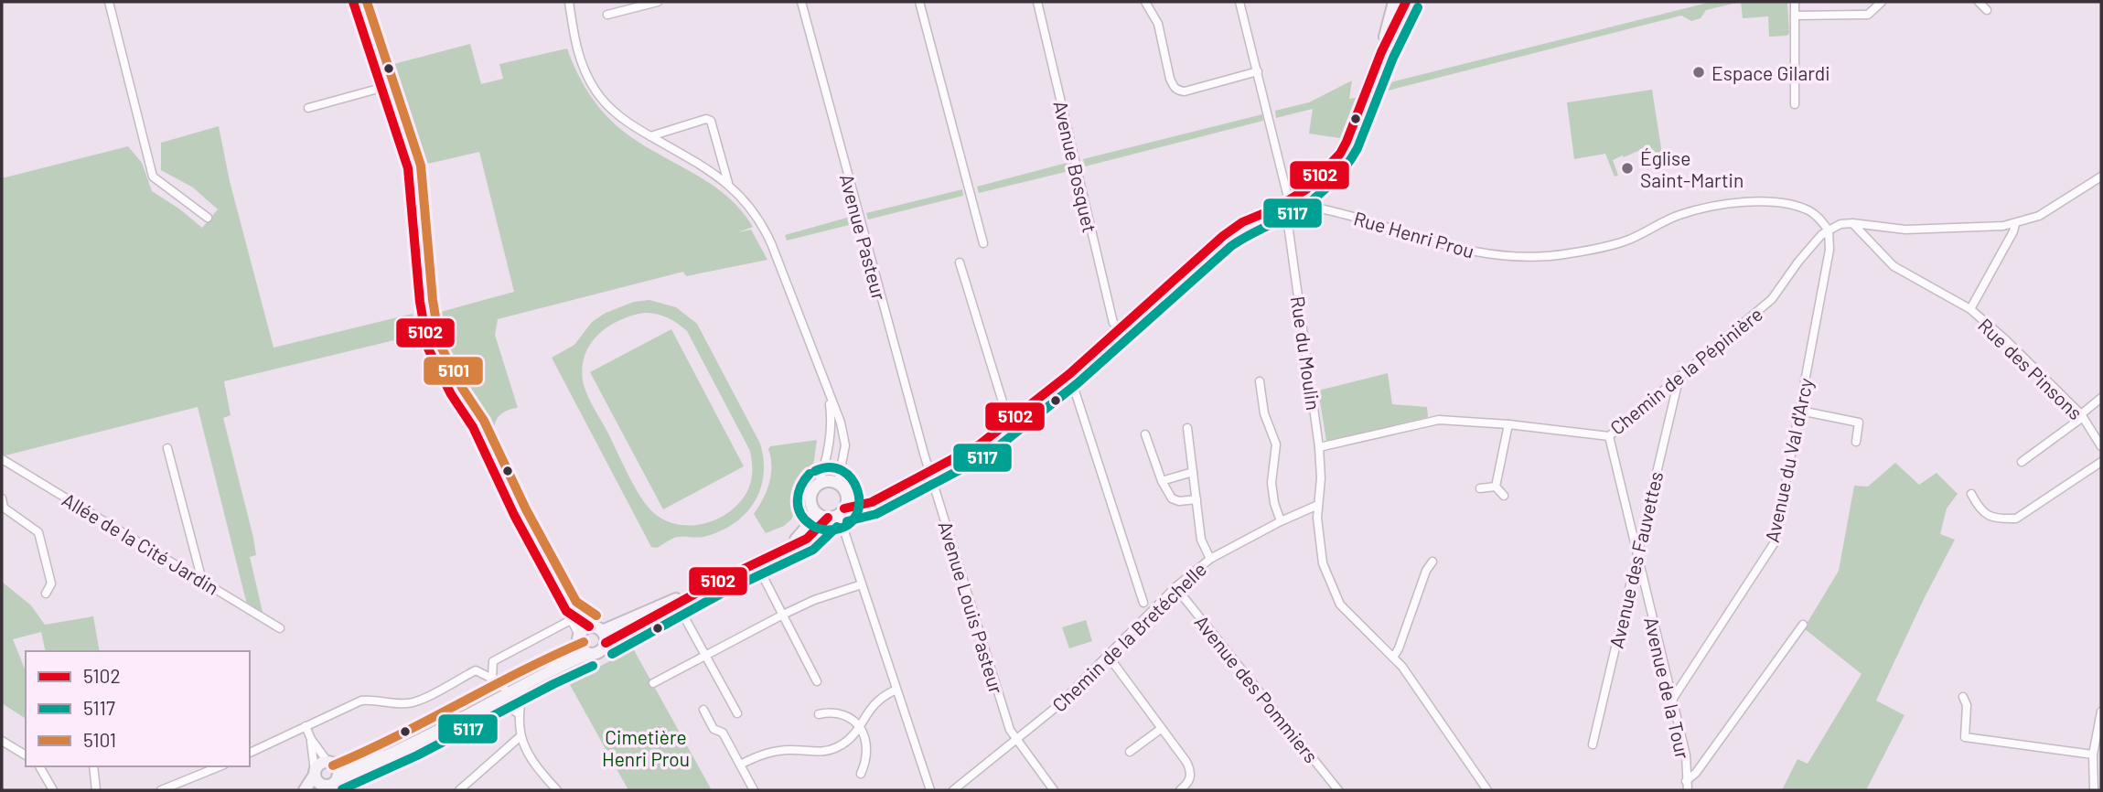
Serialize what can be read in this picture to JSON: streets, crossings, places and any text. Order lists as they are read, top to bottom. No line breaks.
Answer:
{"streets":{"street":["Avenue Bosquet","Rue Henri Prou","Avenue Pasteur","Rue du Moulin","Rue des Pinsons","Chemin de la Pépinière","Avenue du Val d'Arcy","Allée de la Cité Jardin","Avenue des Fauvettes","Avenue Louis Pasteur","Chemin de la Bretéchelle","Avenue de la Tour","Avenue des Pommiers"]},"crossings":[["Rue Henri Prou","Rue du Moulin"],["Rue Henri Prou","Chemin de la Pépinière"],["Rue Henri Prou","Avenue du Val d'Arcy"],["Avenue Pasteur","Avenue Louis Pasteur"],["Rue du Moulin","Chemin de la Pépinière"],["Rue du Moulin","Chemin de la Bretéchelle"],["Chemin de la Pépinière","Avenue du Val d'Arcy"],["Chemin de la Pépinière","Avenue des Fauvettes"],["Chemin de la Pépinière","Avenue de la Tour"],["Avenue du Val d'Arcy","Avenue de la Tour"],["Avenue des Fauvettes","Avenue de la Tour"],["Avenue Louis Pasteur","Chemin de la Bretéchelle"],["Chemin de la Bretéchelle","Avenue des Pommiers"]],"parks":["Cimetière Henri Prou"],"places":["Espace Gilardi","Église Saint-Martin"],"lines":["transit line 5102","transit line 5101","transit line 5117"],"legend":["5102","5117","5101"]}
